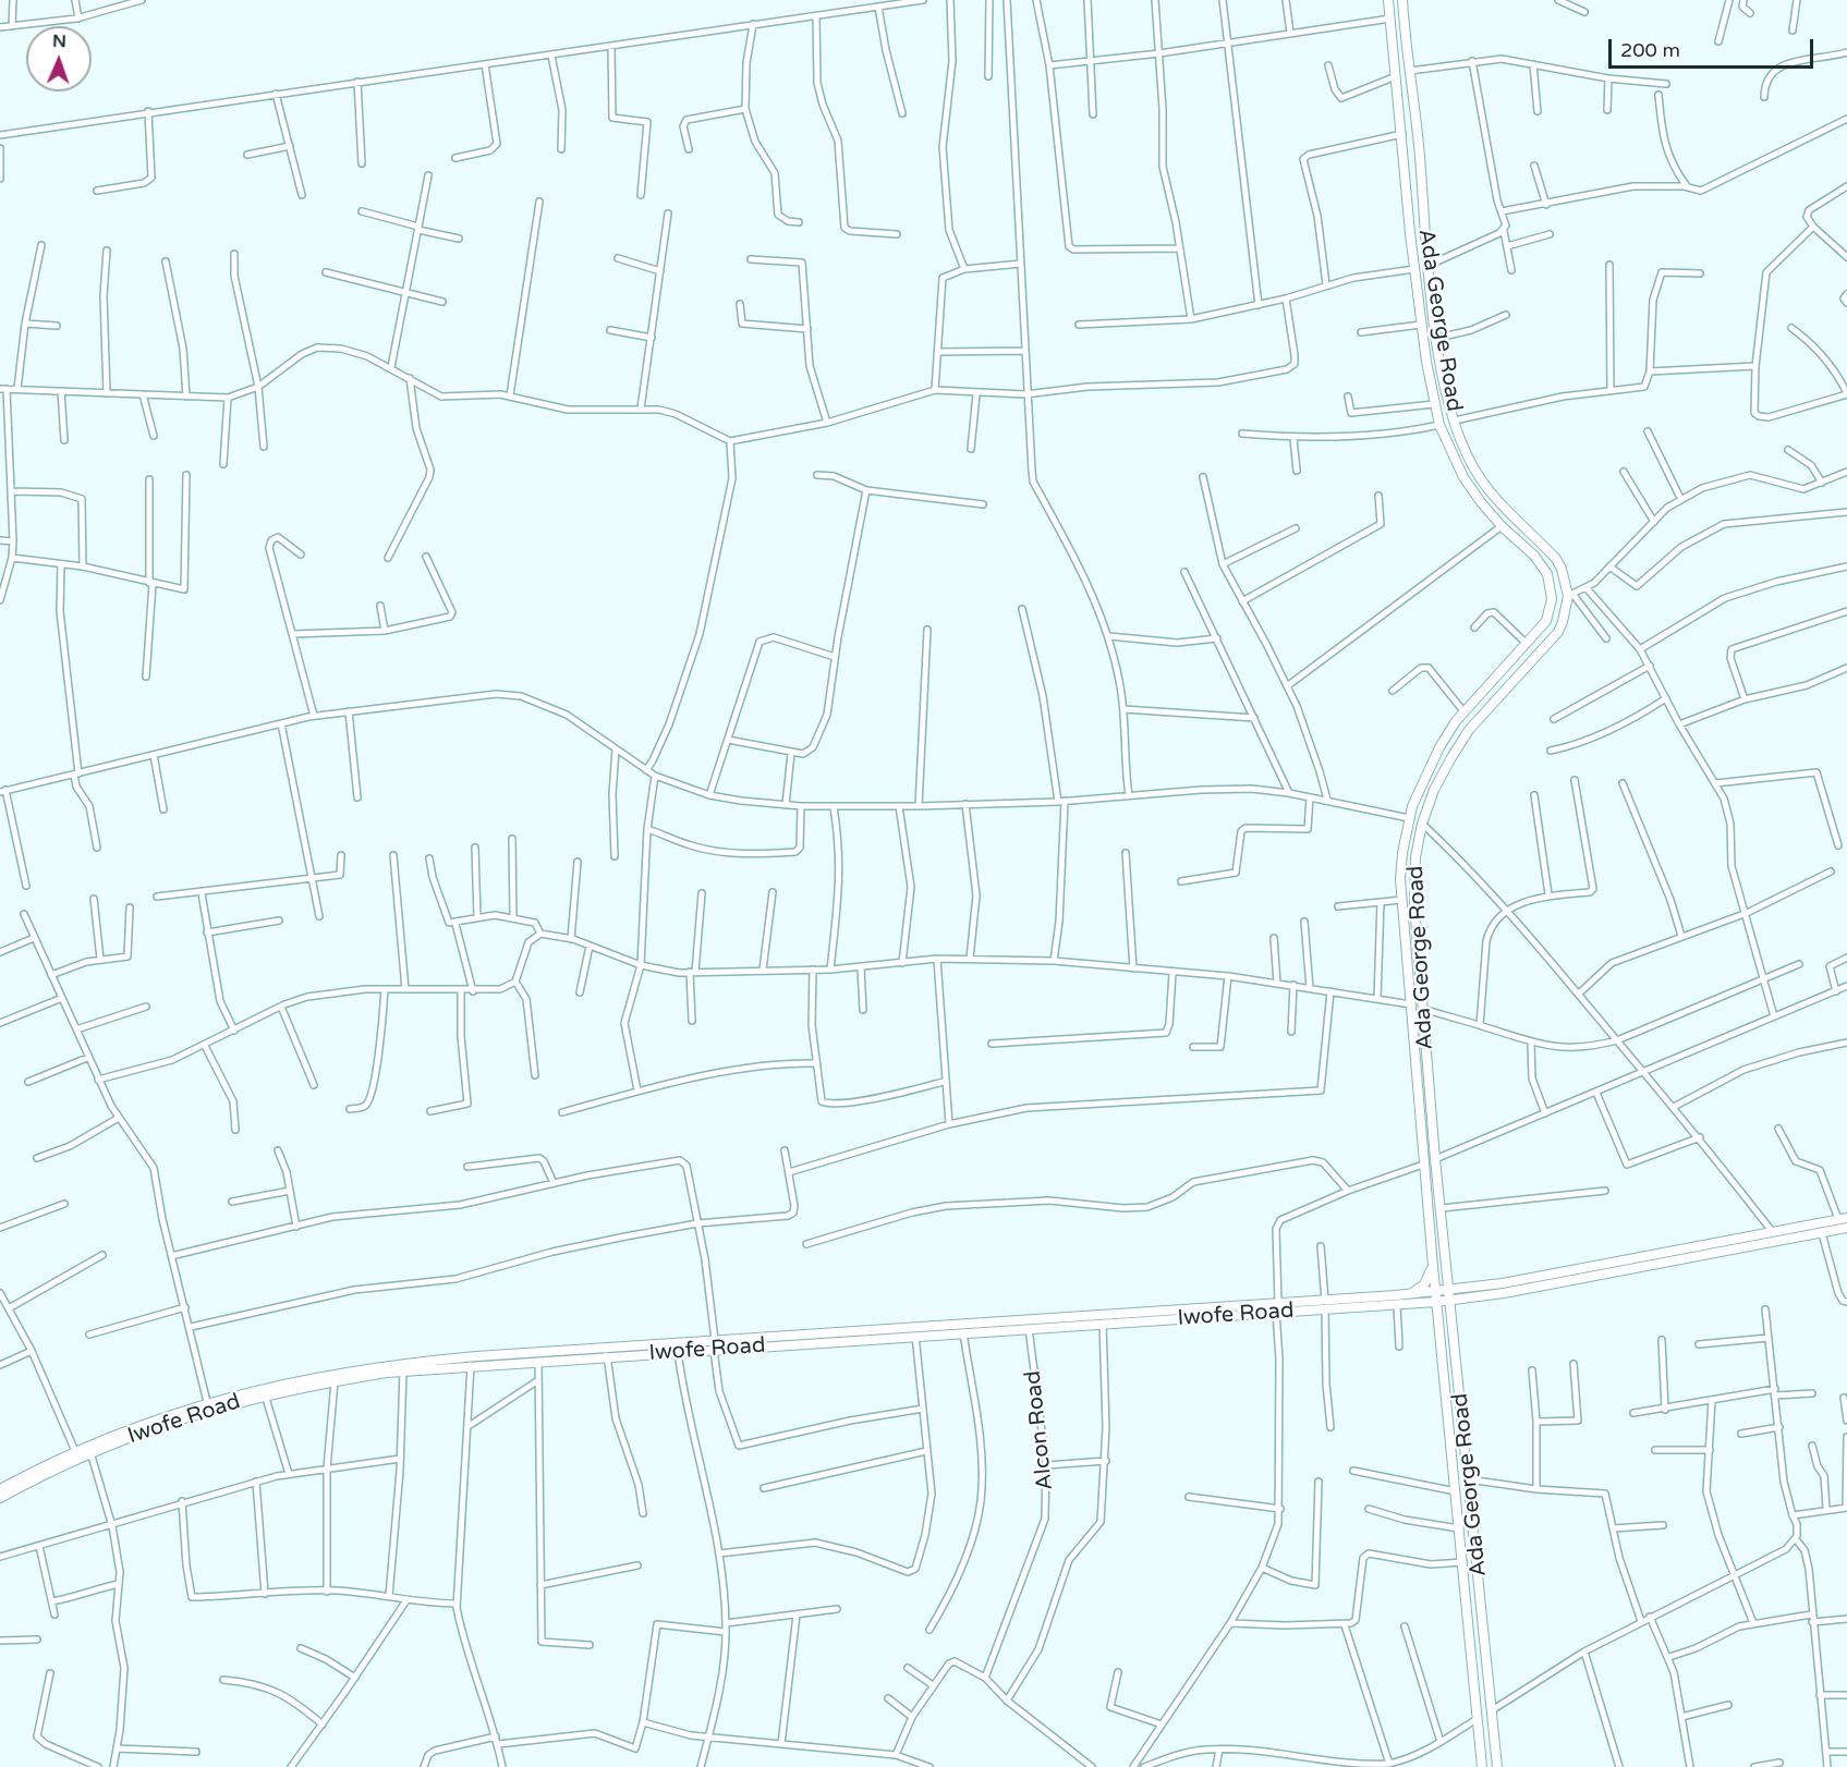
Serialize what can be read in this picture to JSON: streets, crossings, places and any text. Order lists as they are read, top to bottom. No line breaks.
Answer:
{"streets":{"main road":["Ada George Road","Iwofe Road"],"street":["Alcon Road"]},"crossings":[["Ada George Road","Iwofe Road"],["Iwofe Road","Alcon Road"]],"scale_bar":"200 m","north":"top"}
